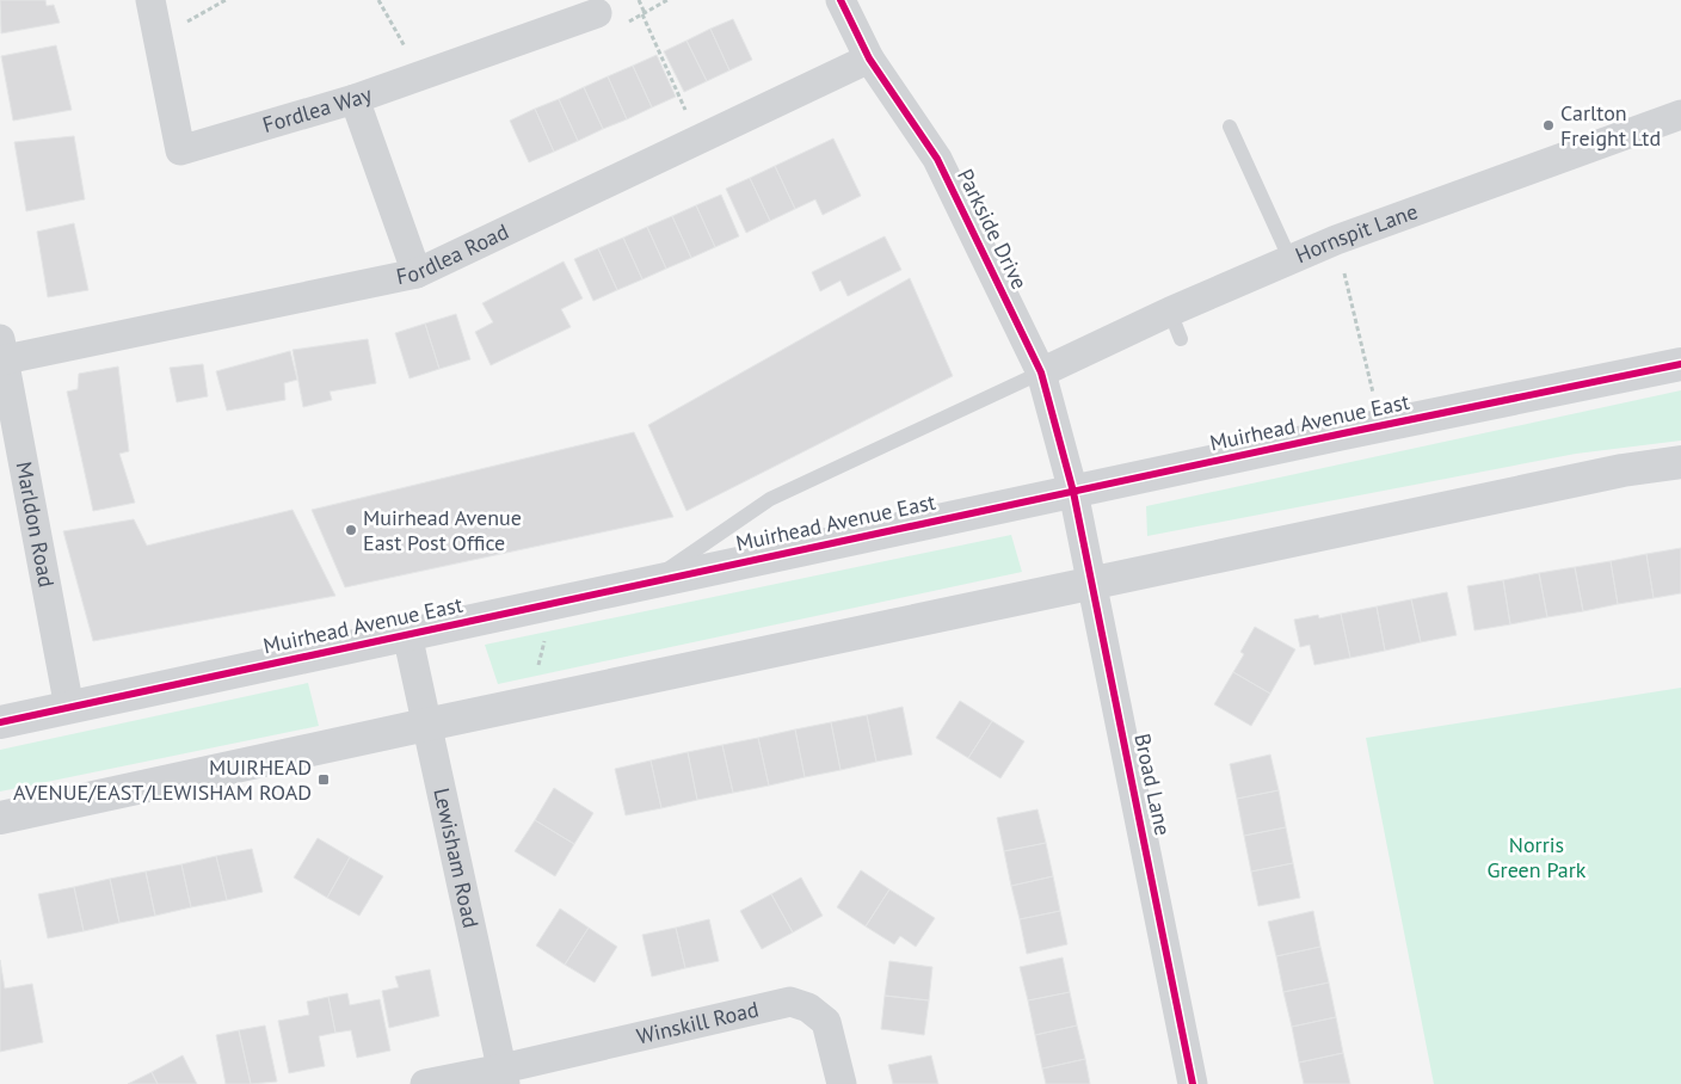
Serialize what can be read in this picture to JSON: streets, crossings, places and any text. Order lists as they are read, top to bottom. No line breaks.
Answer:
{"streets":{"street":["Fordlea Way","Parkside Drive","Hornspit Lane","Fordlea Road","Muirhead Avenue East","Marldon Road","Broad Lane","Lewisham Road","Winskill Road"]},"crossings":[["Parkside Drive","Hornspit Lane"],["Parkside Drive","Fordlea Road"],["Parkside Drive","Muirhead Avenue East"],["Parkside Drive","Broad Lane"],["Fordlea Road","Marldon Road"],["Muirhead Avenue East","Marldon Road"],["Muirhead Avenue East","Broad Lane"],["Muirhead Avenue East","Lewisham Road"],["Lewisham Road","Winskill Road"]],"parks":["Norris Green Park"],"places":{"other":["Carlton Freight Ltd","Muirhead Avenue East Post Office"],"transit":["MUIRHEAD AVENUE/EAST/LEWISHAM ROAD"]}}
